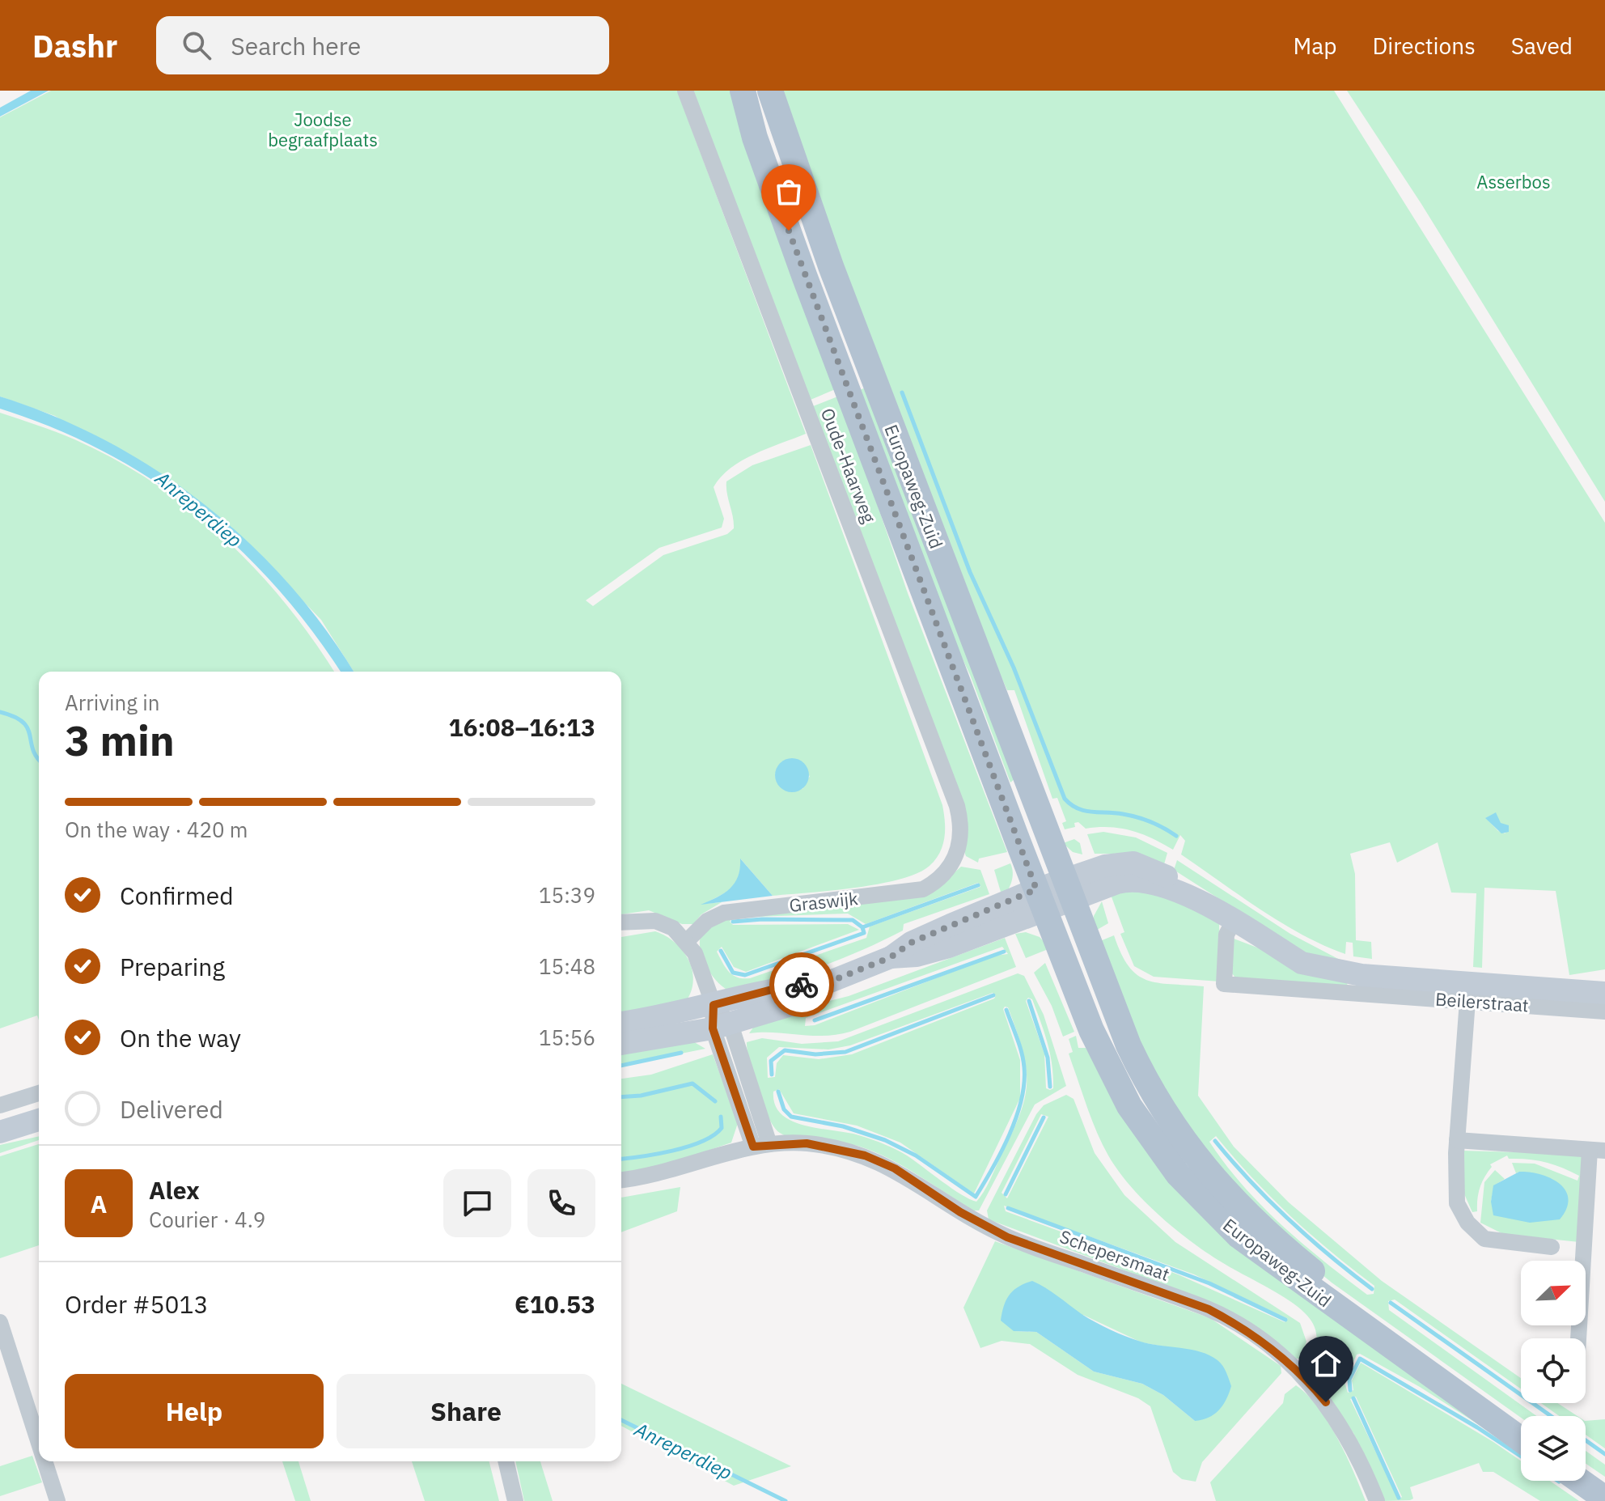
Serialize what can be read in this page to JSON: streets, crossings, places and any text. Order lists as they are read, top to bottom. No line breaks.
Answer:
{"streets":{"main road":["Europaweg-Zuid","Beilerstraat"],"street":["Oude-Haarweg","Graswijk","Schepersmaat"]},"crossings":[["Oude-Haarweg","Graswijk"],["Europaweg-Zuid","Beilerstraat"]],"water":["Anreperdiep"],"parks":["Joodse begraafplaats","Asserbos"],"north":"top right","page":{"header":"Dashr","search":"Search here","nav":["Map","Directions","Saved"],"heading":["3 min","Arriving in","16:08–16:13"],"panel":["Alex","Courier · 4.9","Order #5013","€10.53"],"bar":"On the way · 420 m","list":[["Confirmed","15:39"],["Preparing","15:48"],["On the way","15:56"],"Delivered"],"round":"A","buttons":["Help","Share"]}}
